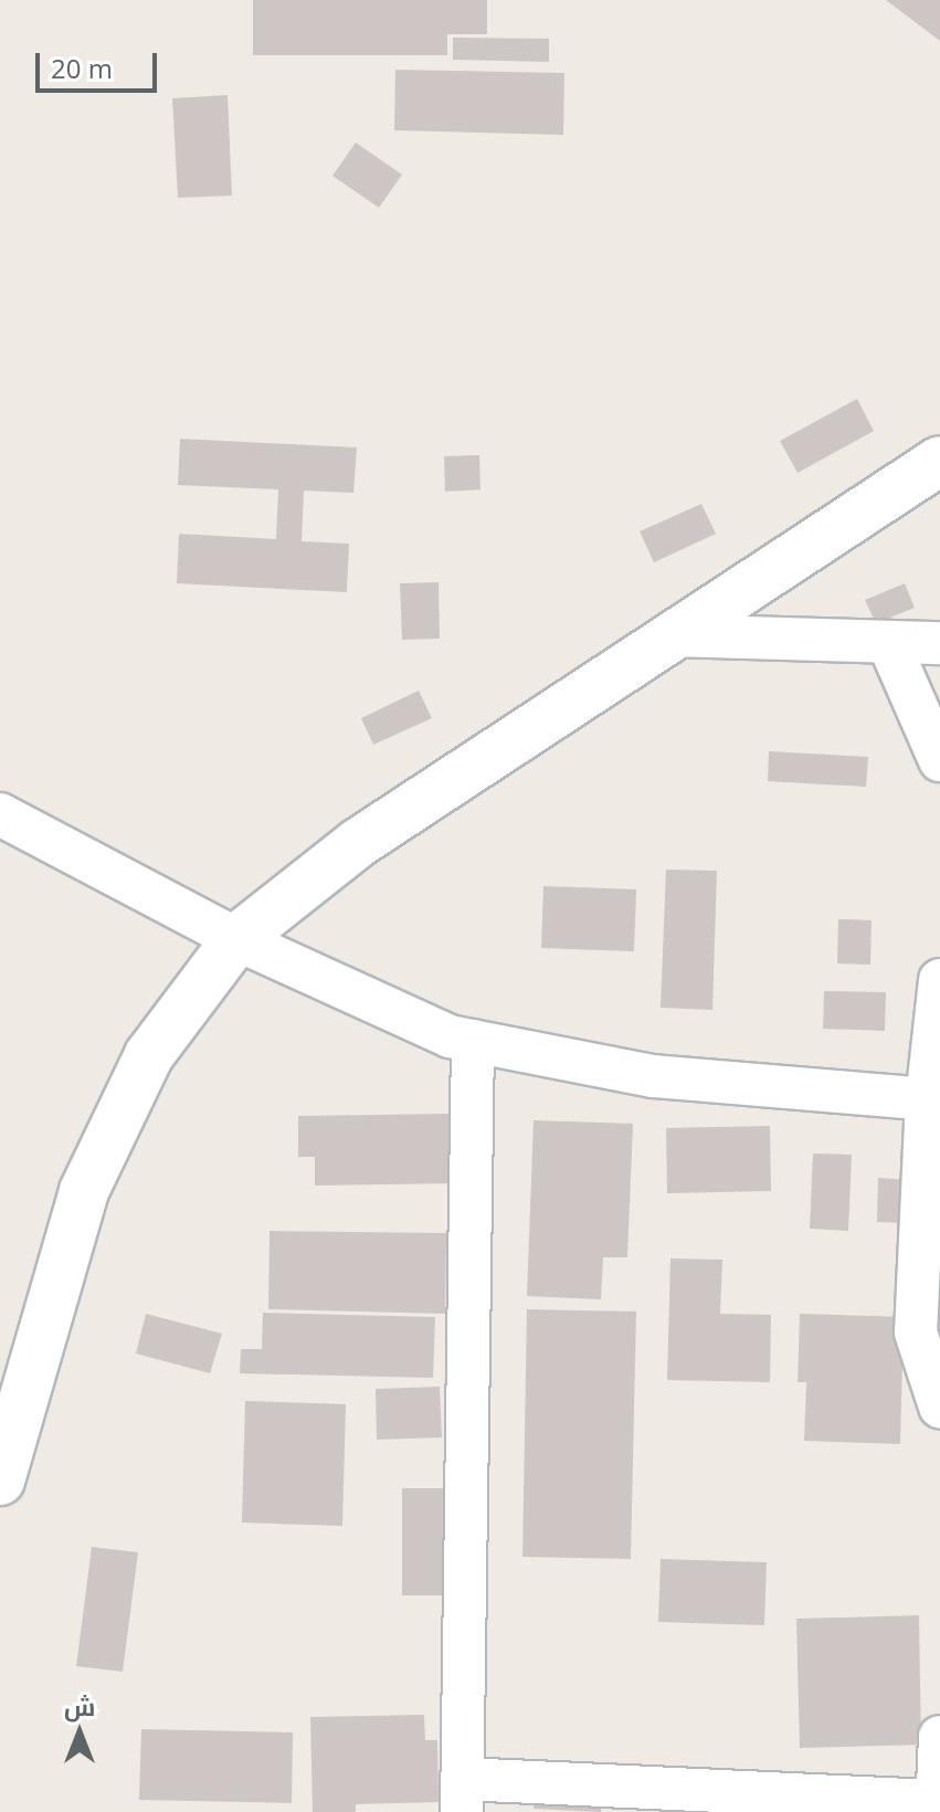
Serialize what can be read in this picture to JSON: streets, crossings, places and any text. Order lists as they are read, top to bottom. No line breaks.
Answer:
{"scale_bar":"20 m","north":"top"}
